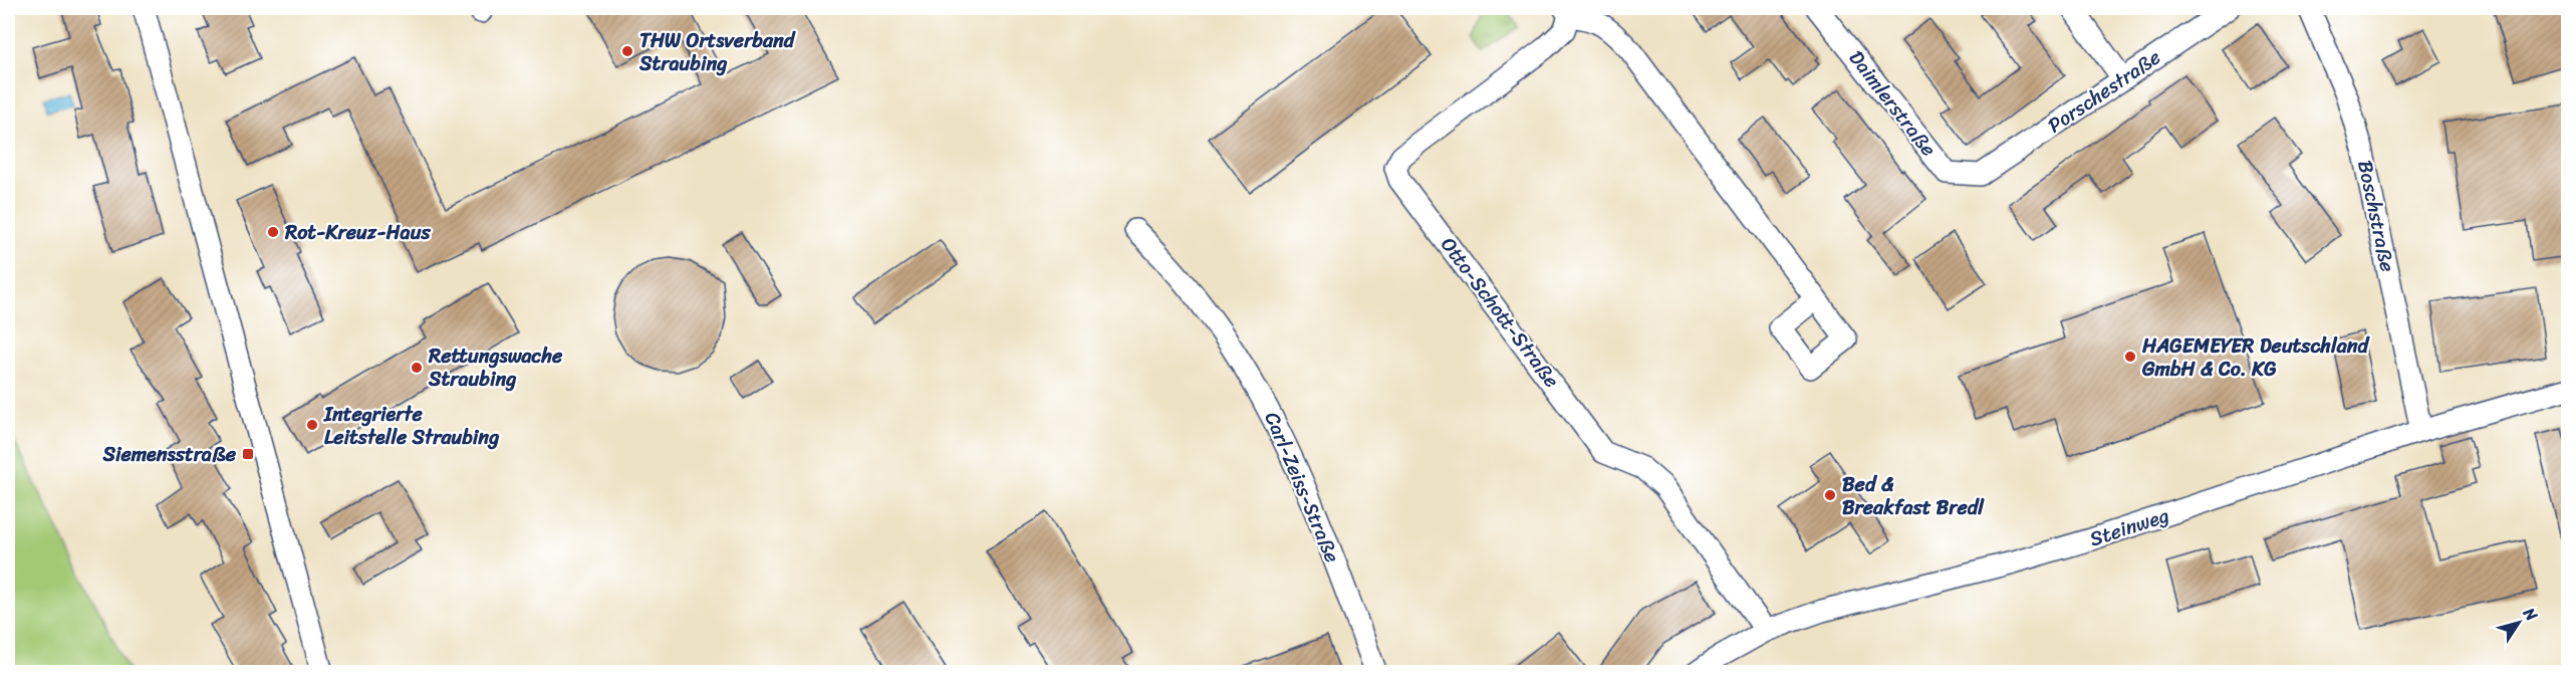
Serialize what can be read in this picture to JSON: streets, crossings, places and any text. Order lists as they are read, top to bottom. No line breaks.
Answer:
{"streets":{"street":["Porschestraße","Daimlerstraße","Boschstraße","Otto-Schott-Straße","Carl-Zeiss-Straße","Steinweg"]},"crossings":[["Porschestraße","Daimlerstraße"],["Boschstraße","Steinweg"],["Otto-Schott-Straße","Steinweg"]],"places":{"other":["THW Ortsverband Straubing","Rot-Kreuz-Haus","HAGEMEYER Deutschland GmbH & Co. KG","Rettungswache Straubing","Integrierte Leitstelle Straubing","Bed & Breakfast Bredl"],"transit":["Siemensstraße"]},"north":"top right"}
